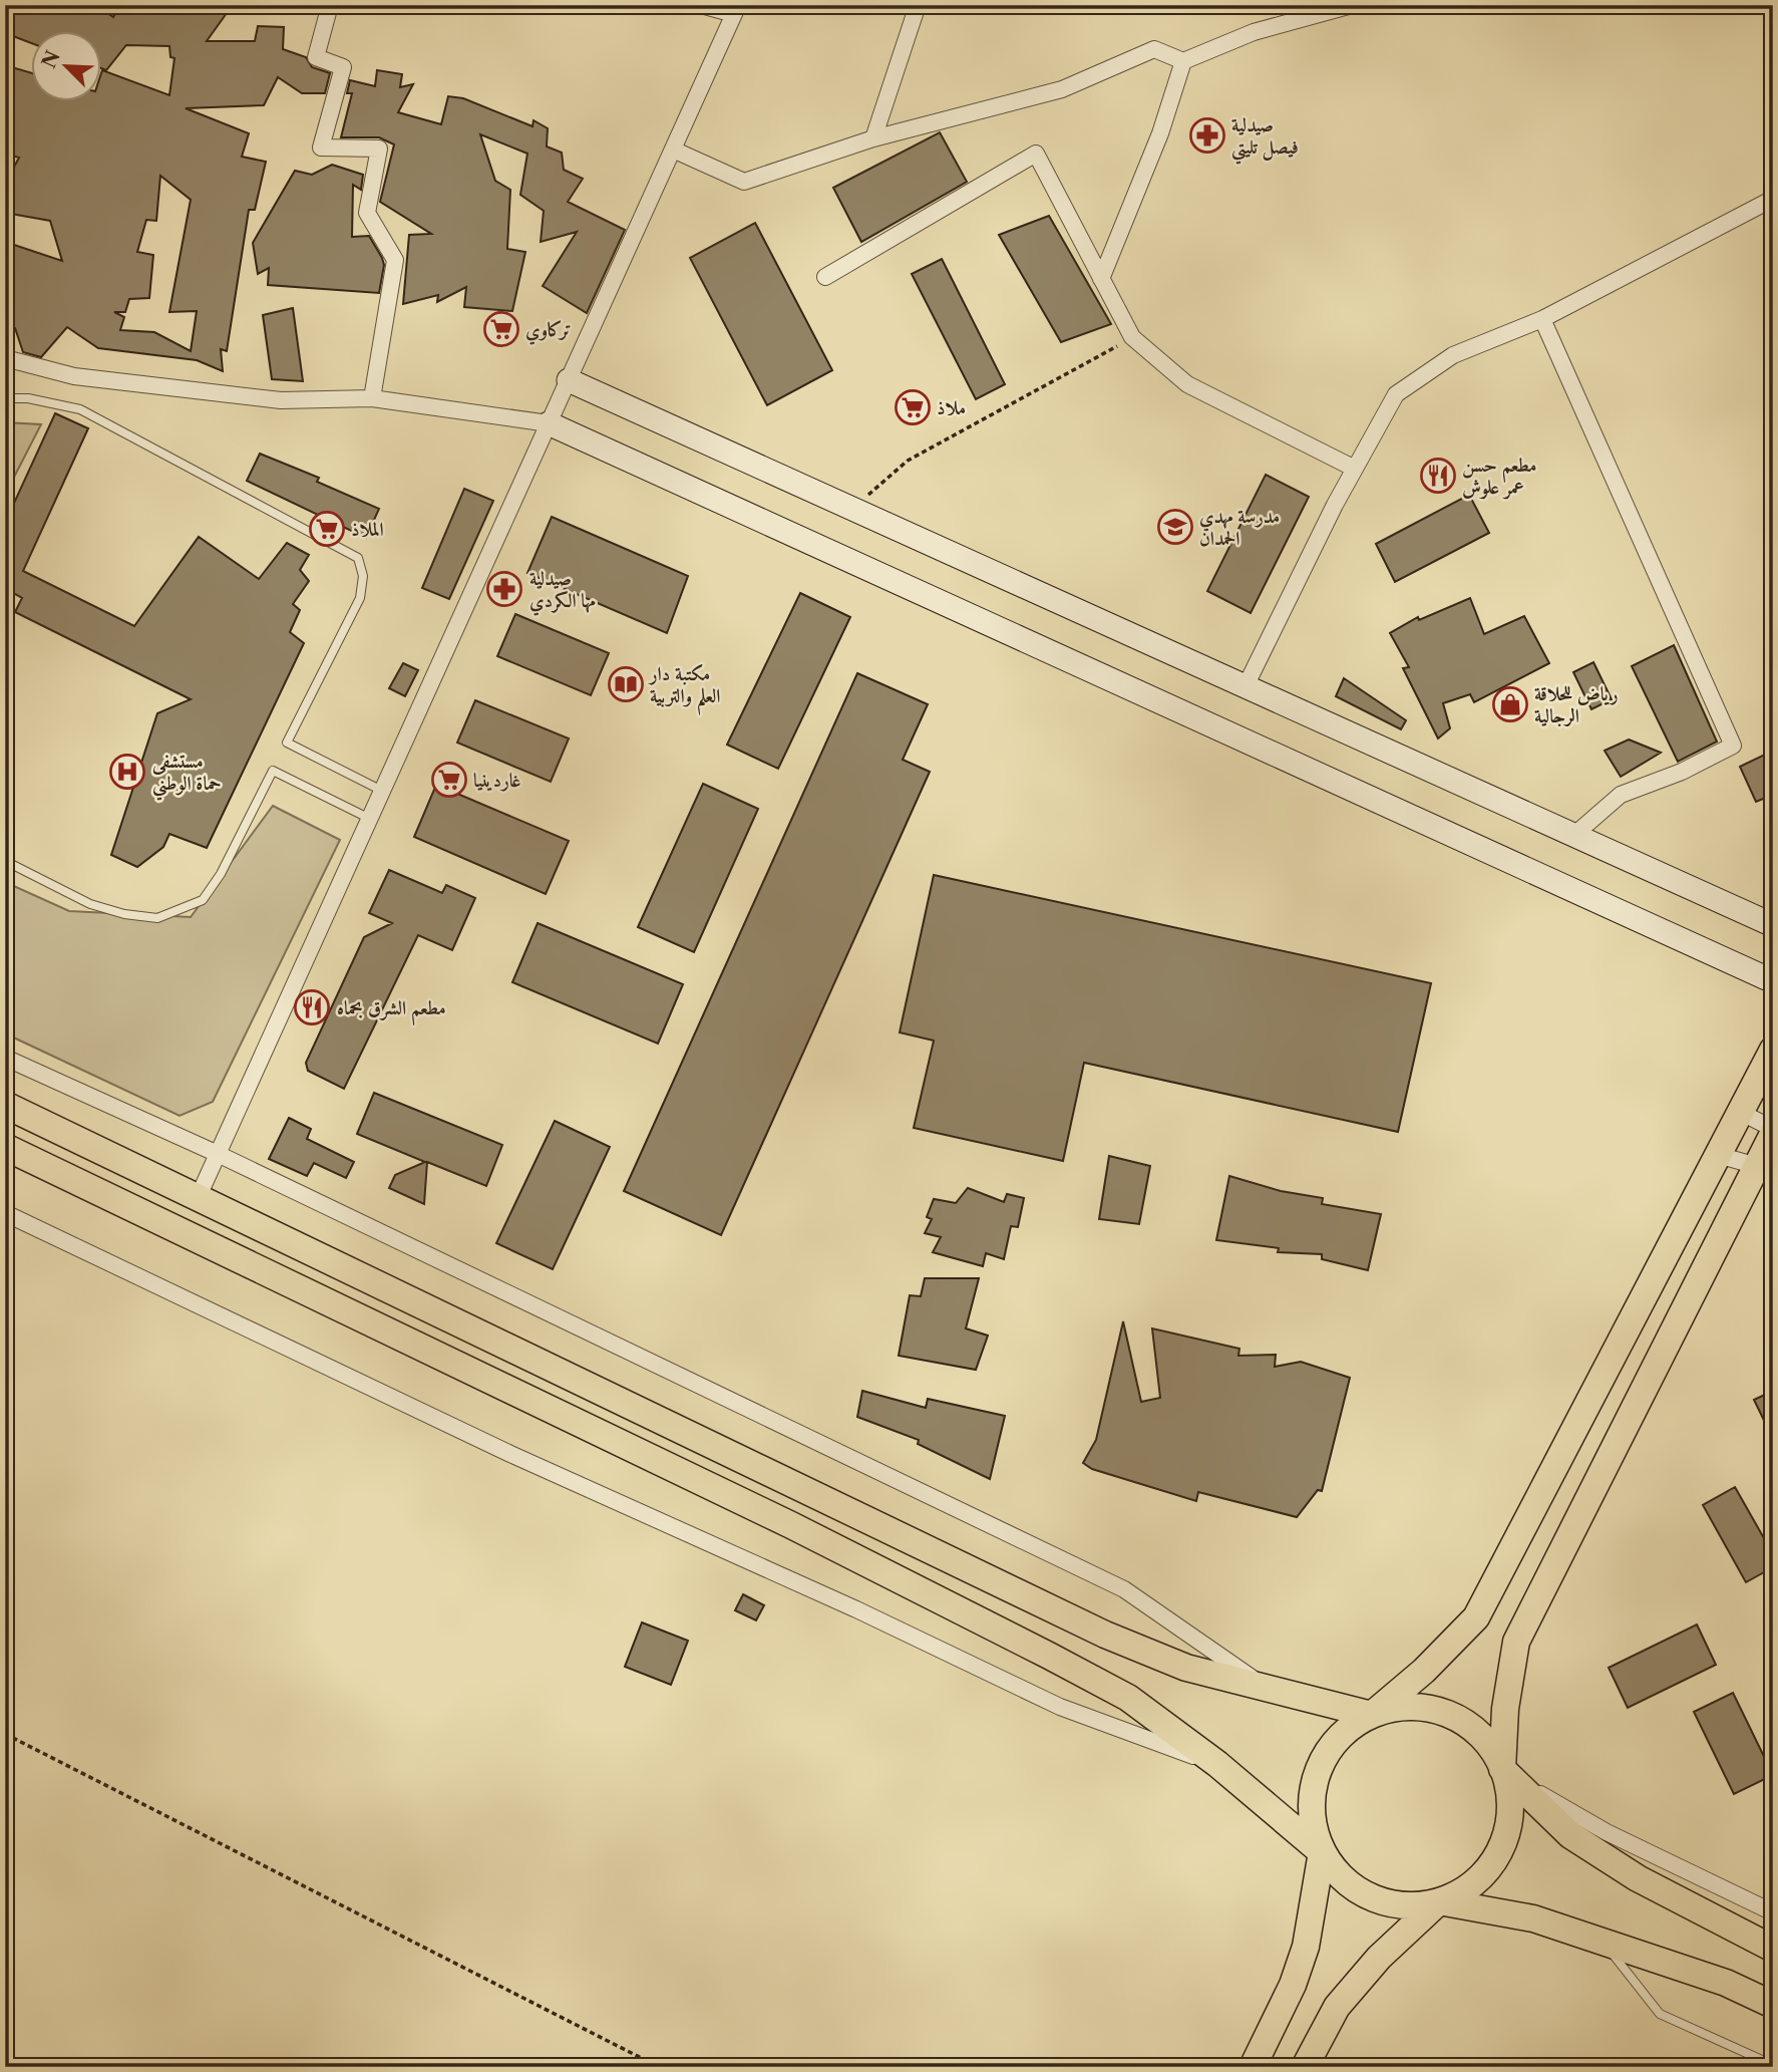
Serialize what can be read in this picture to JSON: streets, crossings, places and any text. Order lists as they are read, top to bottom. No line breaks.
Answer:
{"places":{"pharmacy":["صيدلية فيصل تليتي","صيدلية مها الكردي"],"supermarket":["تركاوي","ملاذ","الملاذ","غاردينيا"],"restaurant":["مطعم حسن عمر علوش","مطعم الشرق بحماه"],"school or university":["مدرسة مهدي الحمدان"],"library":["مكتبة دار العلم والتربية"],"shop":["رياض للحلاقة الرجالية"],"hospital":["مستشفى حماة الوطني"]},"north":"top left"}
